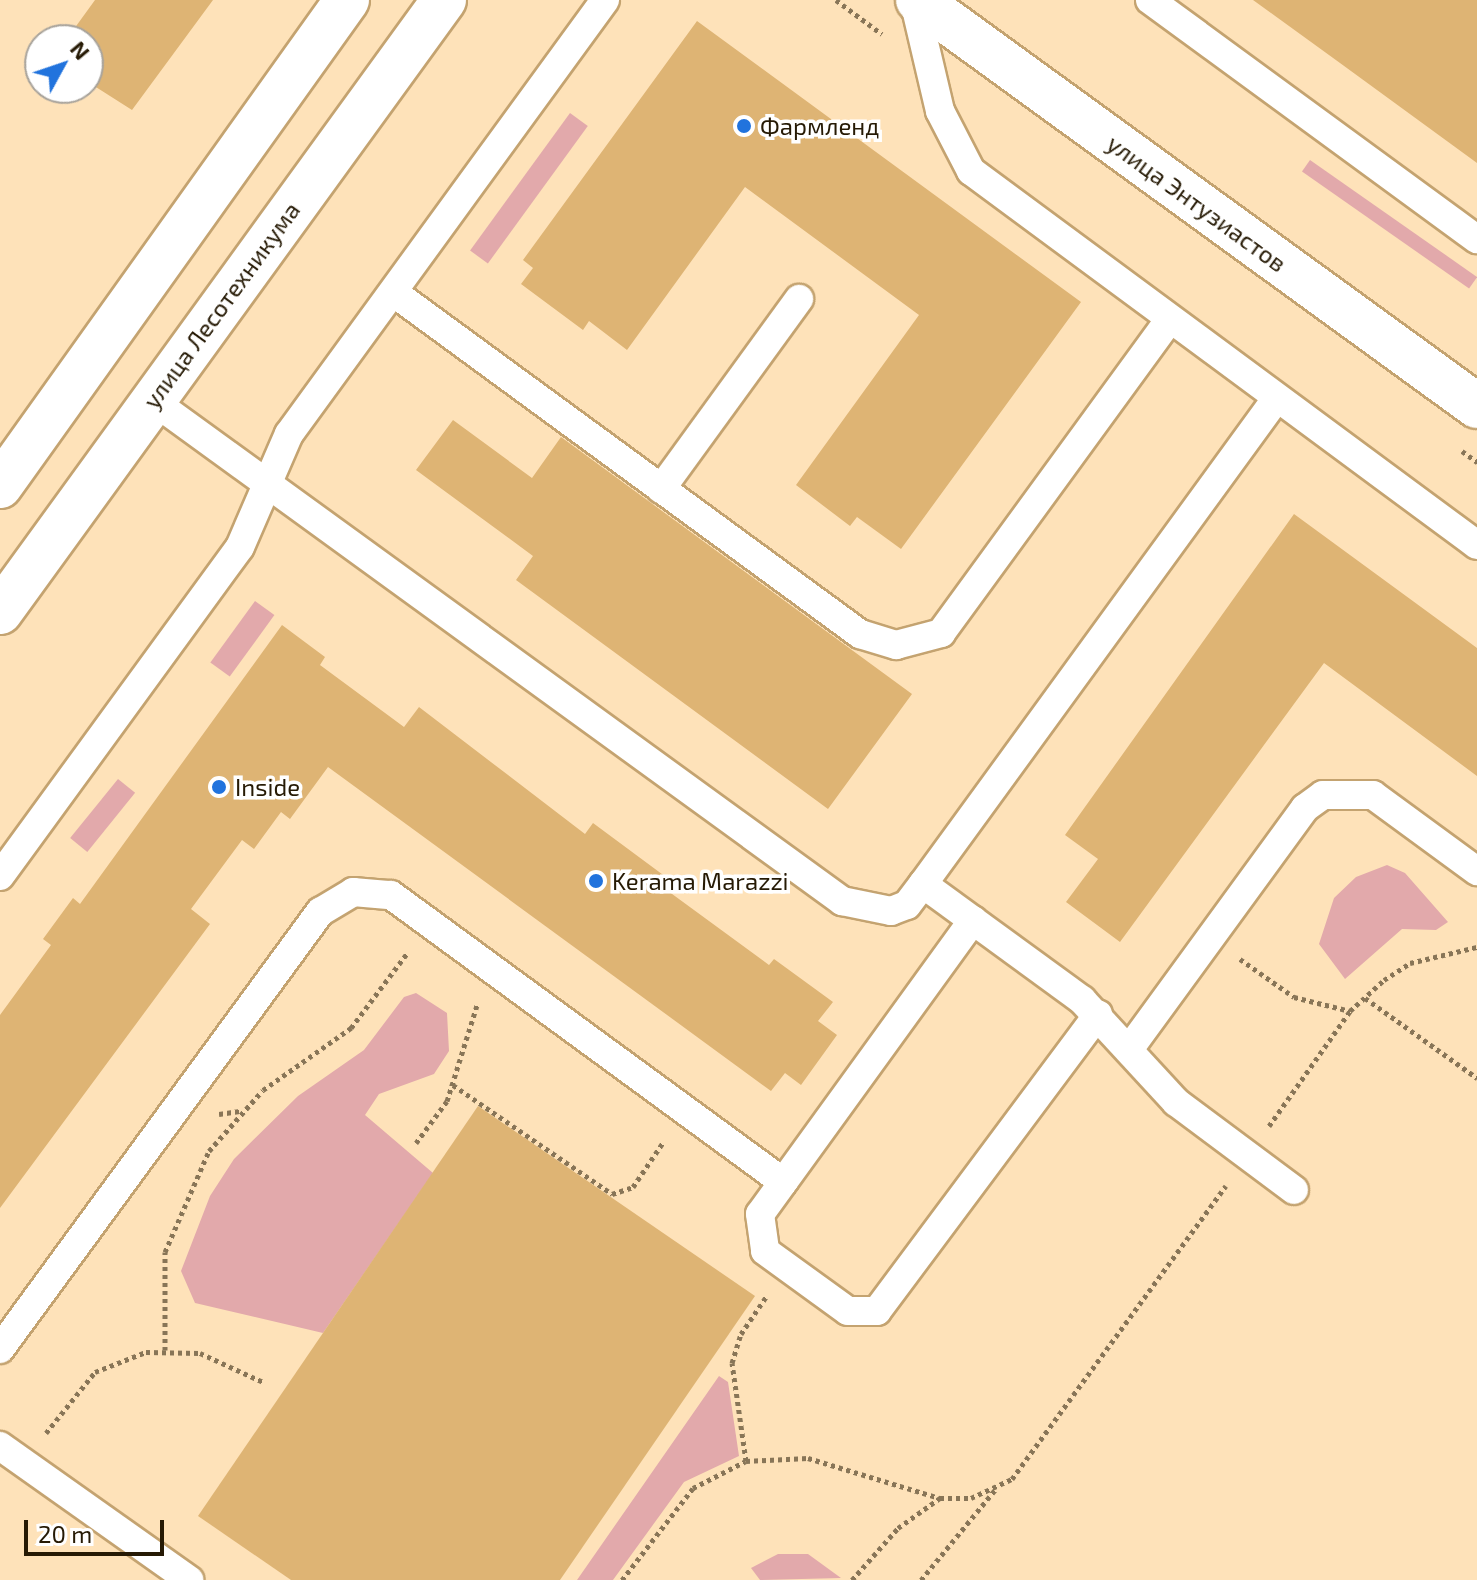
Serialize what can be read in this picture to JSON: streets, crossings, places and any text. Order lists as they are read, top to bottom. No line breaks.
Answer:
{"streets":{"main road":["улица Энтузиастов","улица Лесотехникума"]},"places":["Фармленд","Inside","Kerama Marazzi"],"scale_bar":"20 m","north":"top right"}
